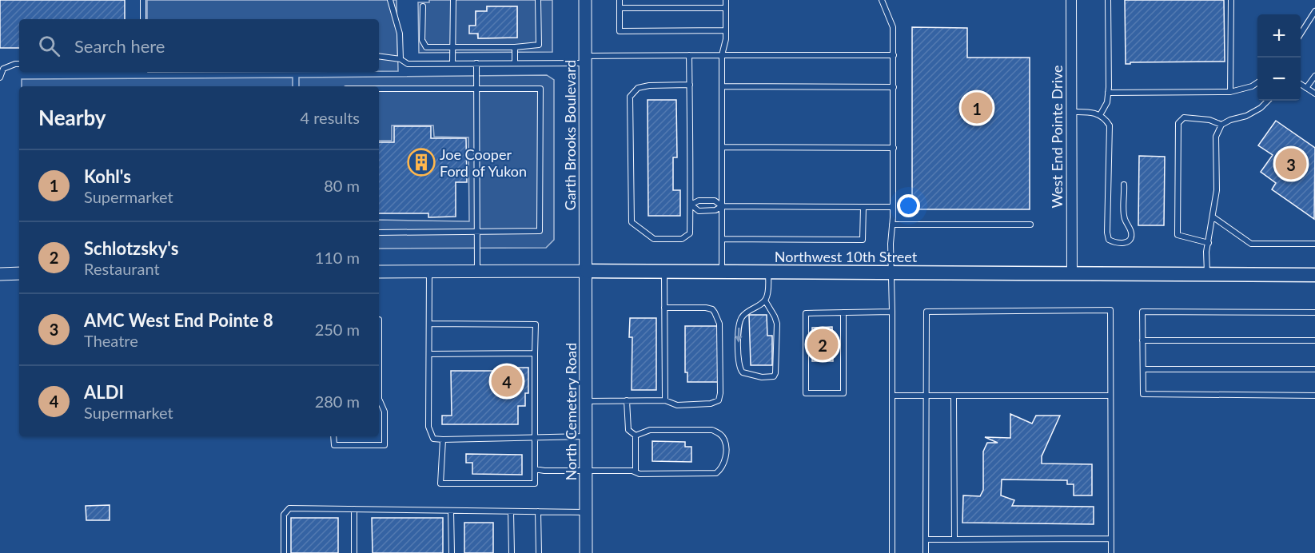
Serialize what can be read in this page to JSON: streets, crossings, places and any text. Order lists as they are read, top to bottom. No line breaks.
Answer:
{"streets":{"main road":["Northwest 10th Street"],"street":["Garth Brooks Boulevard","West End Pointe Drive","North Cemetery Road"]},"crossings":[["Garth Brooks Boulevard","Northwest 10th Street"],["Garth Brooks Boulevard","North Cemetery Road"],["West End Pointe Drive","Northwest 10th Street"],["Northwest 10th Street","North Cemetery Road"]],"places":{"building":["Joe Cooper Ford of Yukon"]},"page":{"map_buttons":["+","−"],"search":"Search here","heading":["Nearby","4 results"],"pins":["1","3","2","4"],"list":[{"mark":"1","name":"Kohl's","note":"Supermarket","value":"80 m"},{"mark":"2","name":"Schlotzsky's","note":"Restaurant","value":"110 m"},{"mark":"3","name":"AMC West End Pointe 8","note":"Theatre","value":"250 m"},{"mark":"4","name":"ALDI","note":"Supermarket","value":"280 m"}]}}
